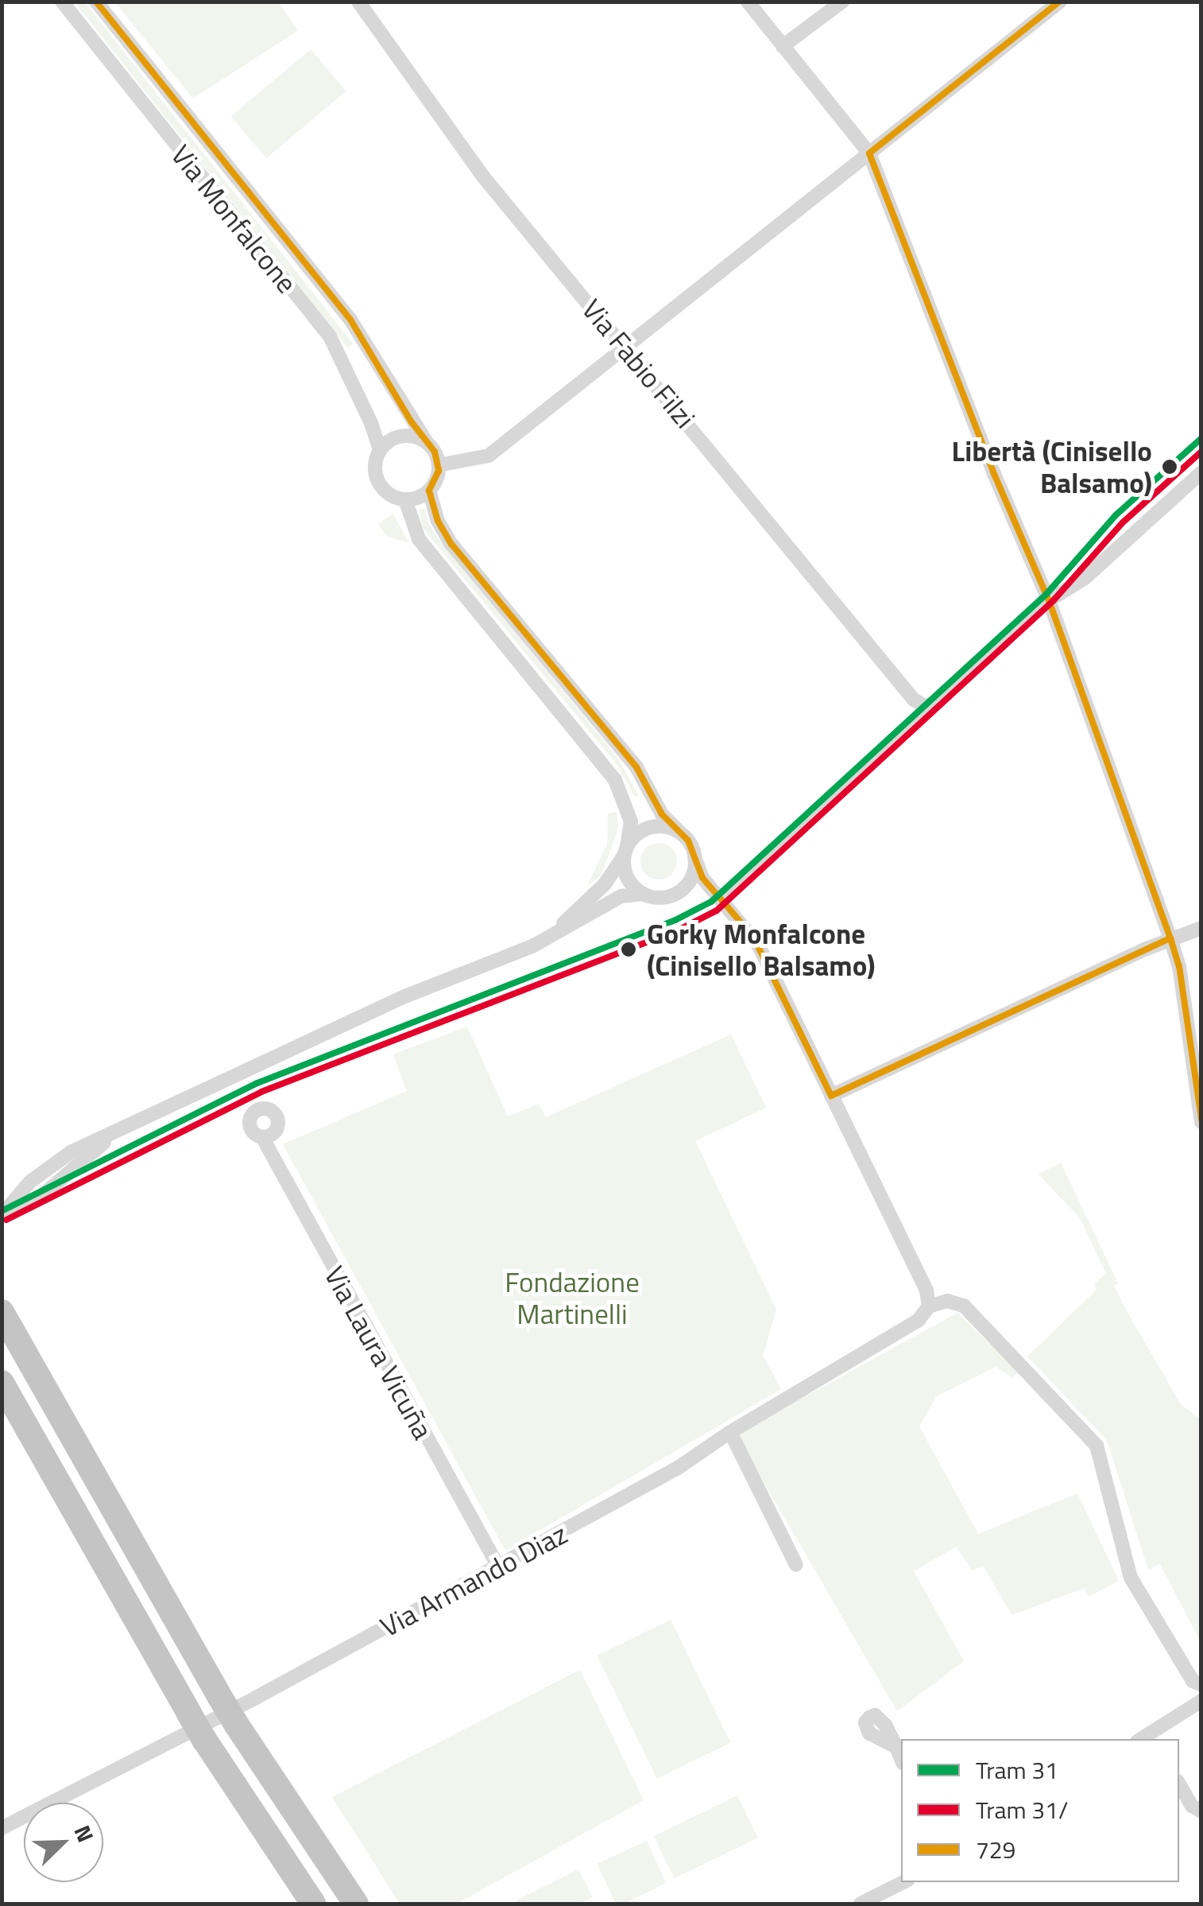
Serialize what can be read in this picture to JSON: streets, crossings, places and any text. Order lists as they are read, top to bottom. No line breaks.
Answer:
{"streets":{"street":["Via Monfalcone","Via Fabio Filzi","Via Laura Vicuña","Via Armando Diaz"]},"crossings":[["Via Laura Vicuña","Via Armando Diaz"]],"parks":["Fondazione Martinelli"],"places":["Libertà (Cinisello Balsamo)","Gorky Monfalcone (Cinisello Balsamo)"],"lines":["transit line 729","tram line 31","tram line 31/"],"legend":["Tram 31","Tram 31/","729"],"north":"top right"}
